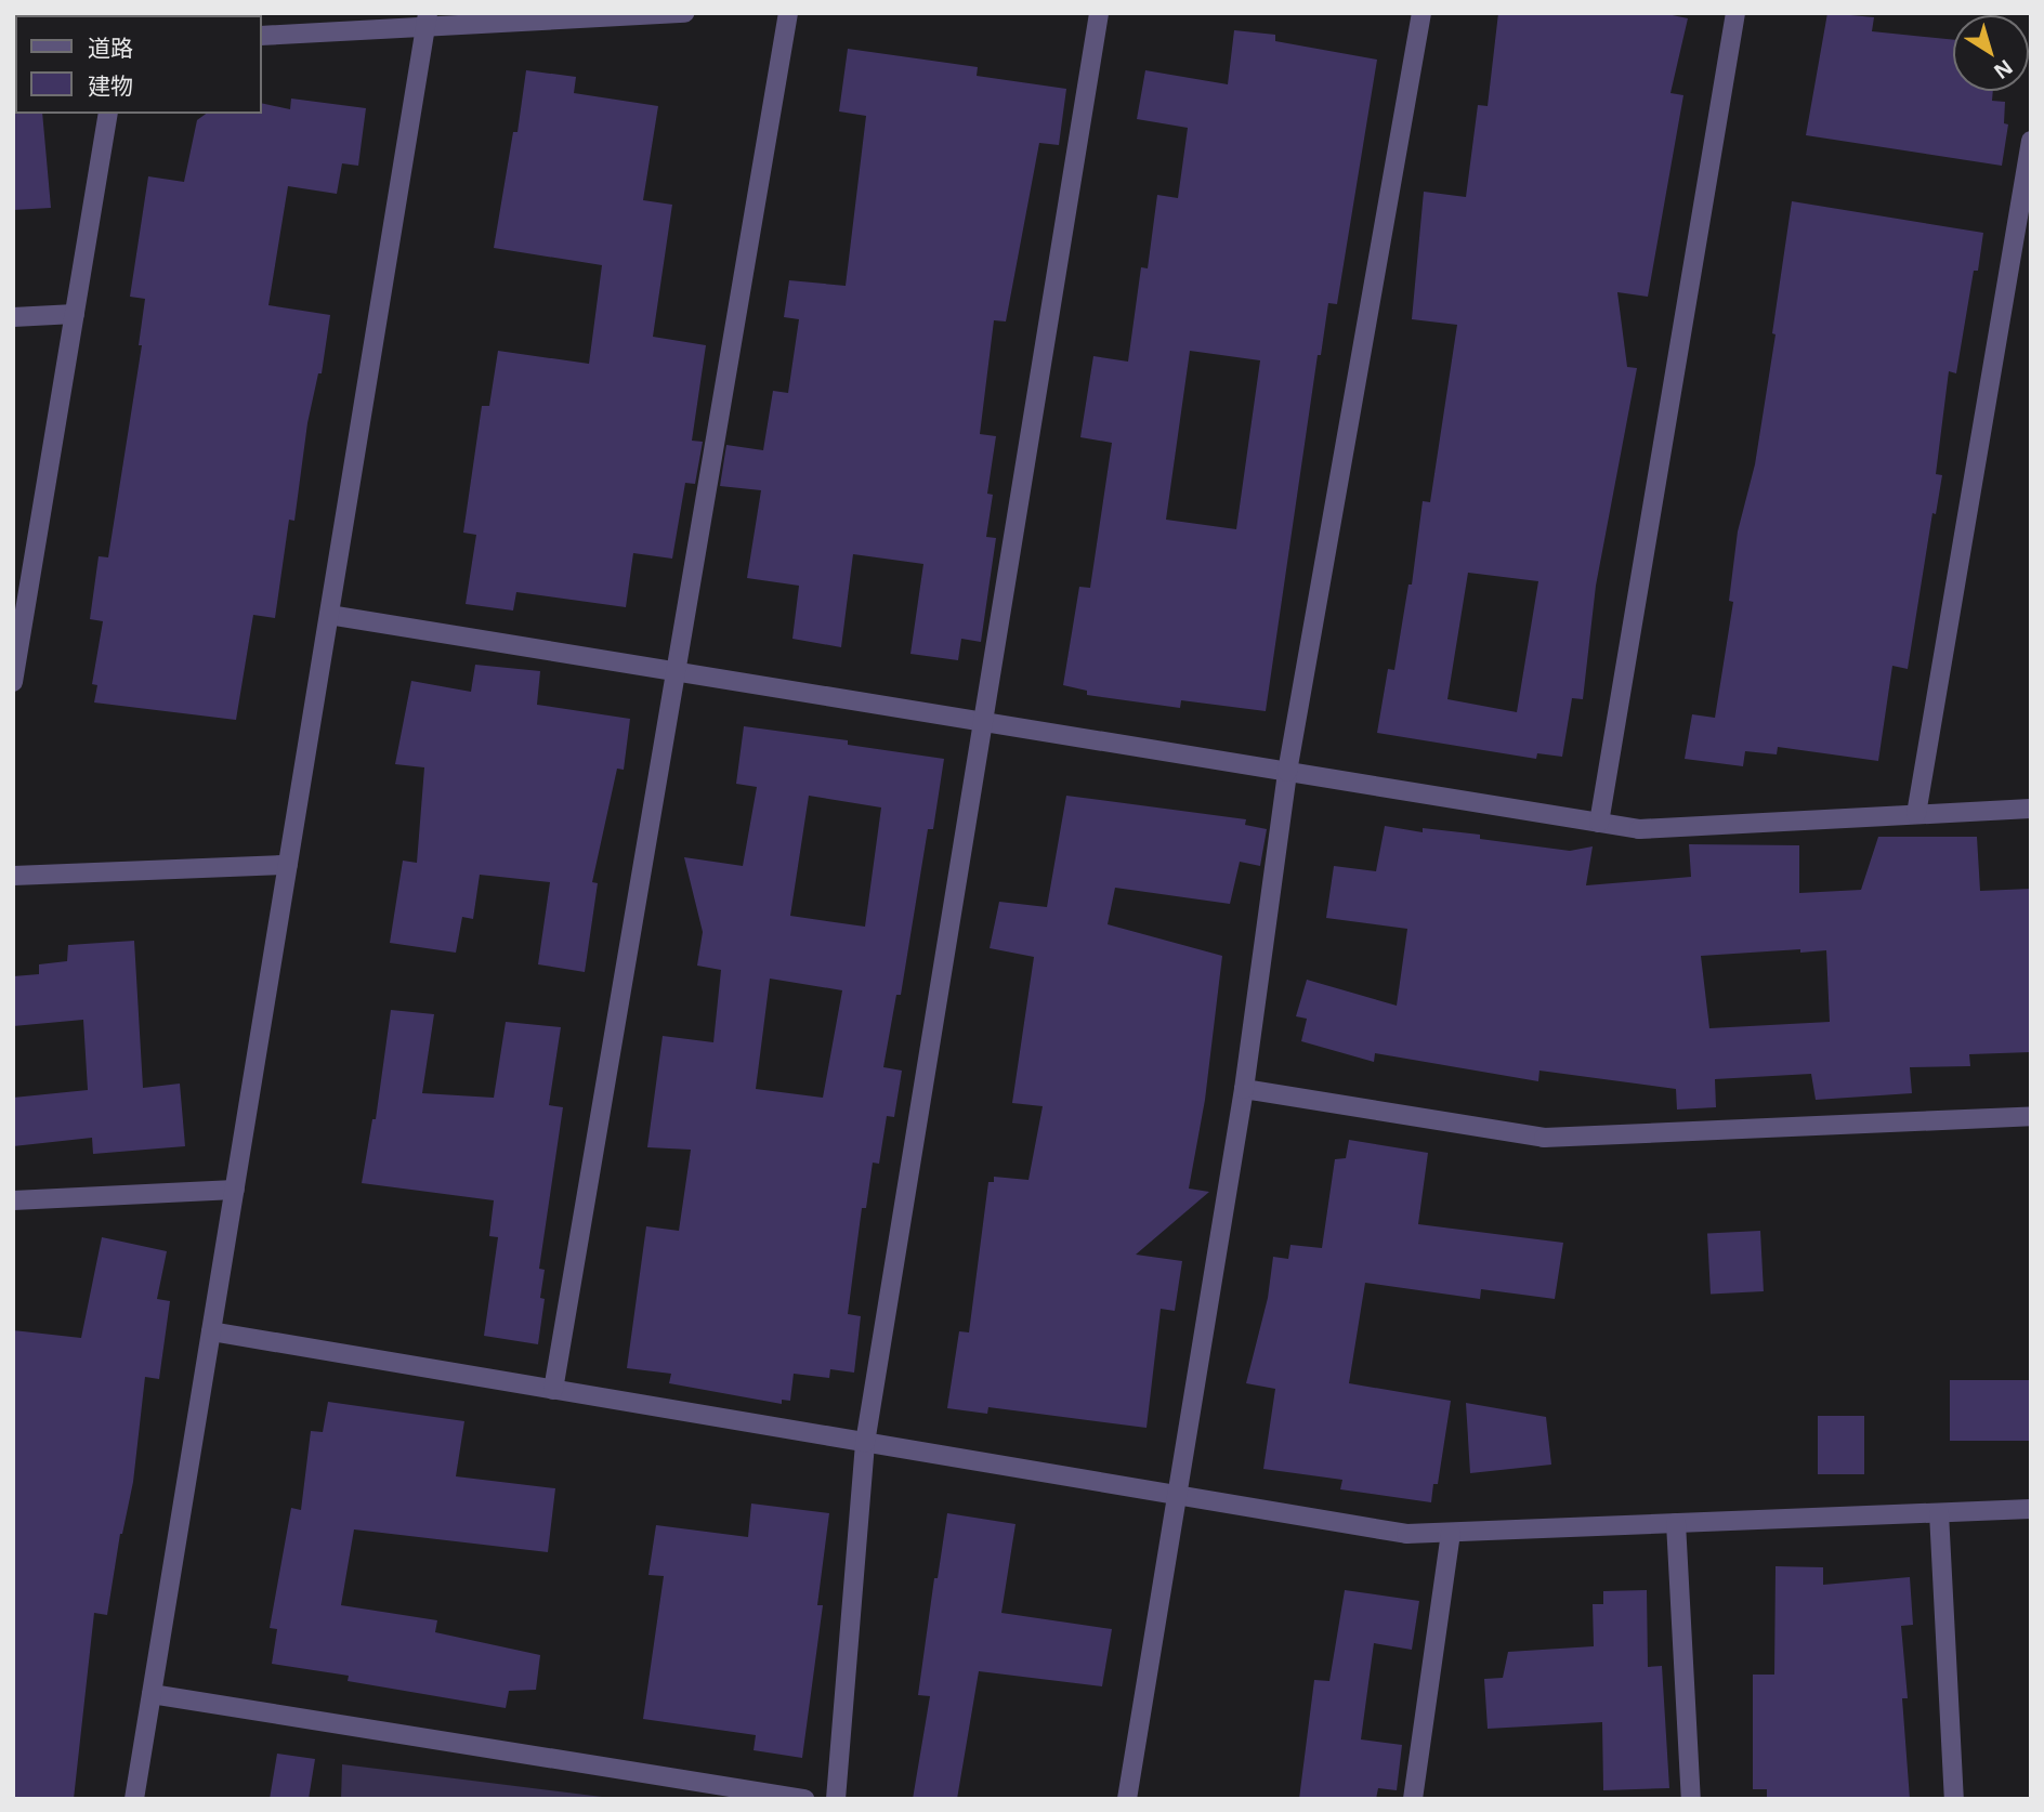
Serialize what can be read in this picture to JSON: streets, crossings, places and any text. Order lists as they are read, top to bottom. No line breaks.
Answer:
{"legend":["道路","建物"],"north":"bottom right"}
